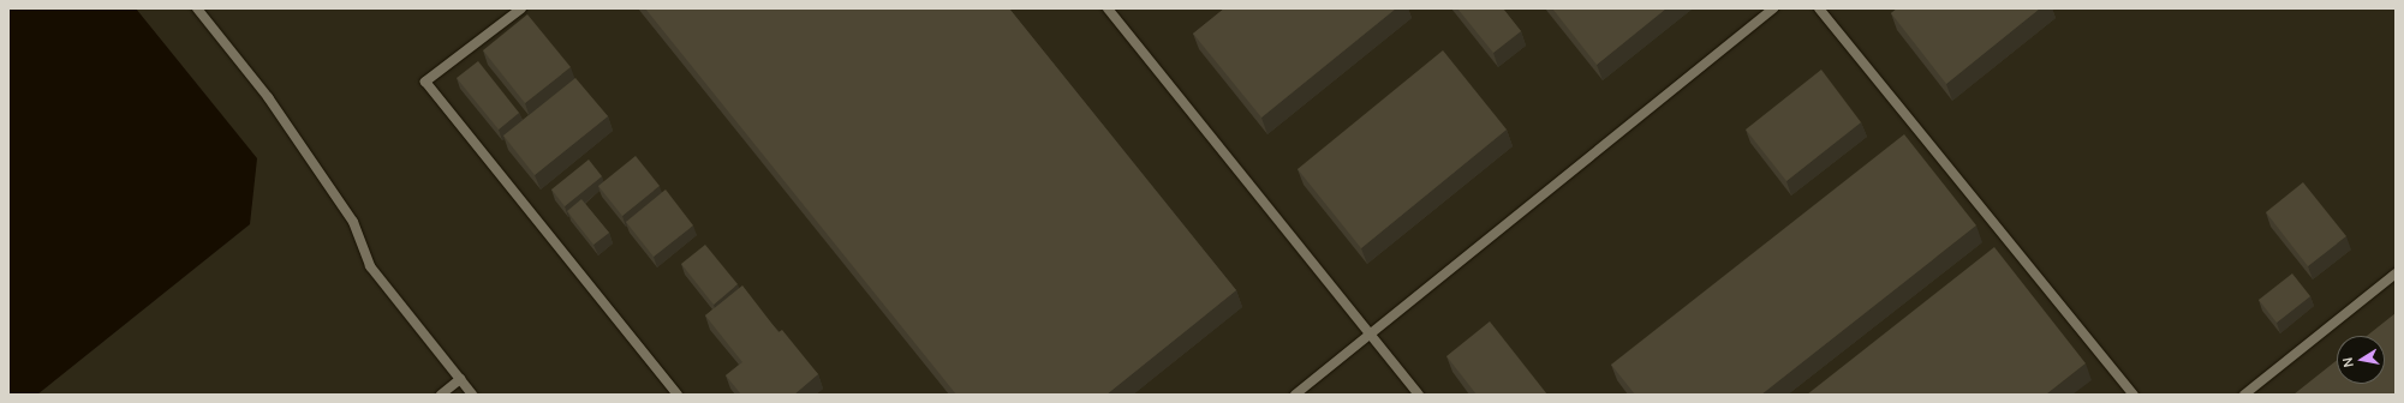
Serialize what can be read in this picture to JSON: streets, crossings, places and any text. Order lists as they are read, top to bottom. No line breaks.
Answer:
{"north":"left"}
